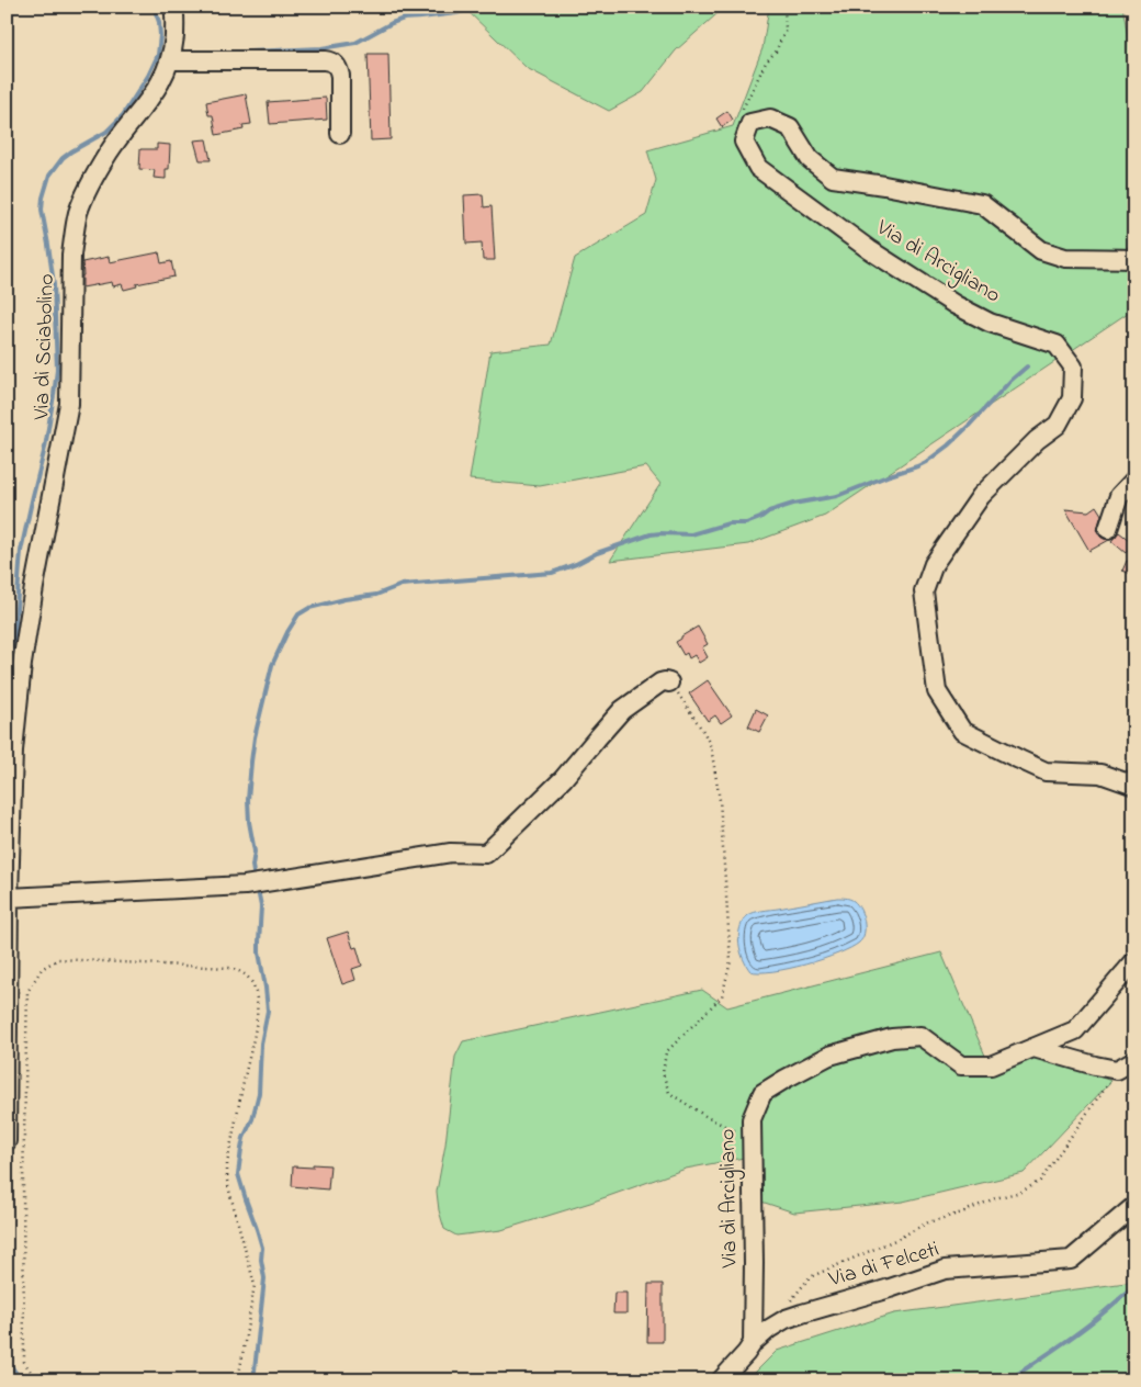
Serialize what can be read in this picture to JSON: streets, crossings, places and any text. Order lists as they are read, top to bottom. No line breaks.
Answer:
{"streets":{"street":["Via di Arcigliano","Via di Sciabolino","Via di Felceti"]},"crossings":[["Via di Arcigliano","Via di Felceti"]]}
